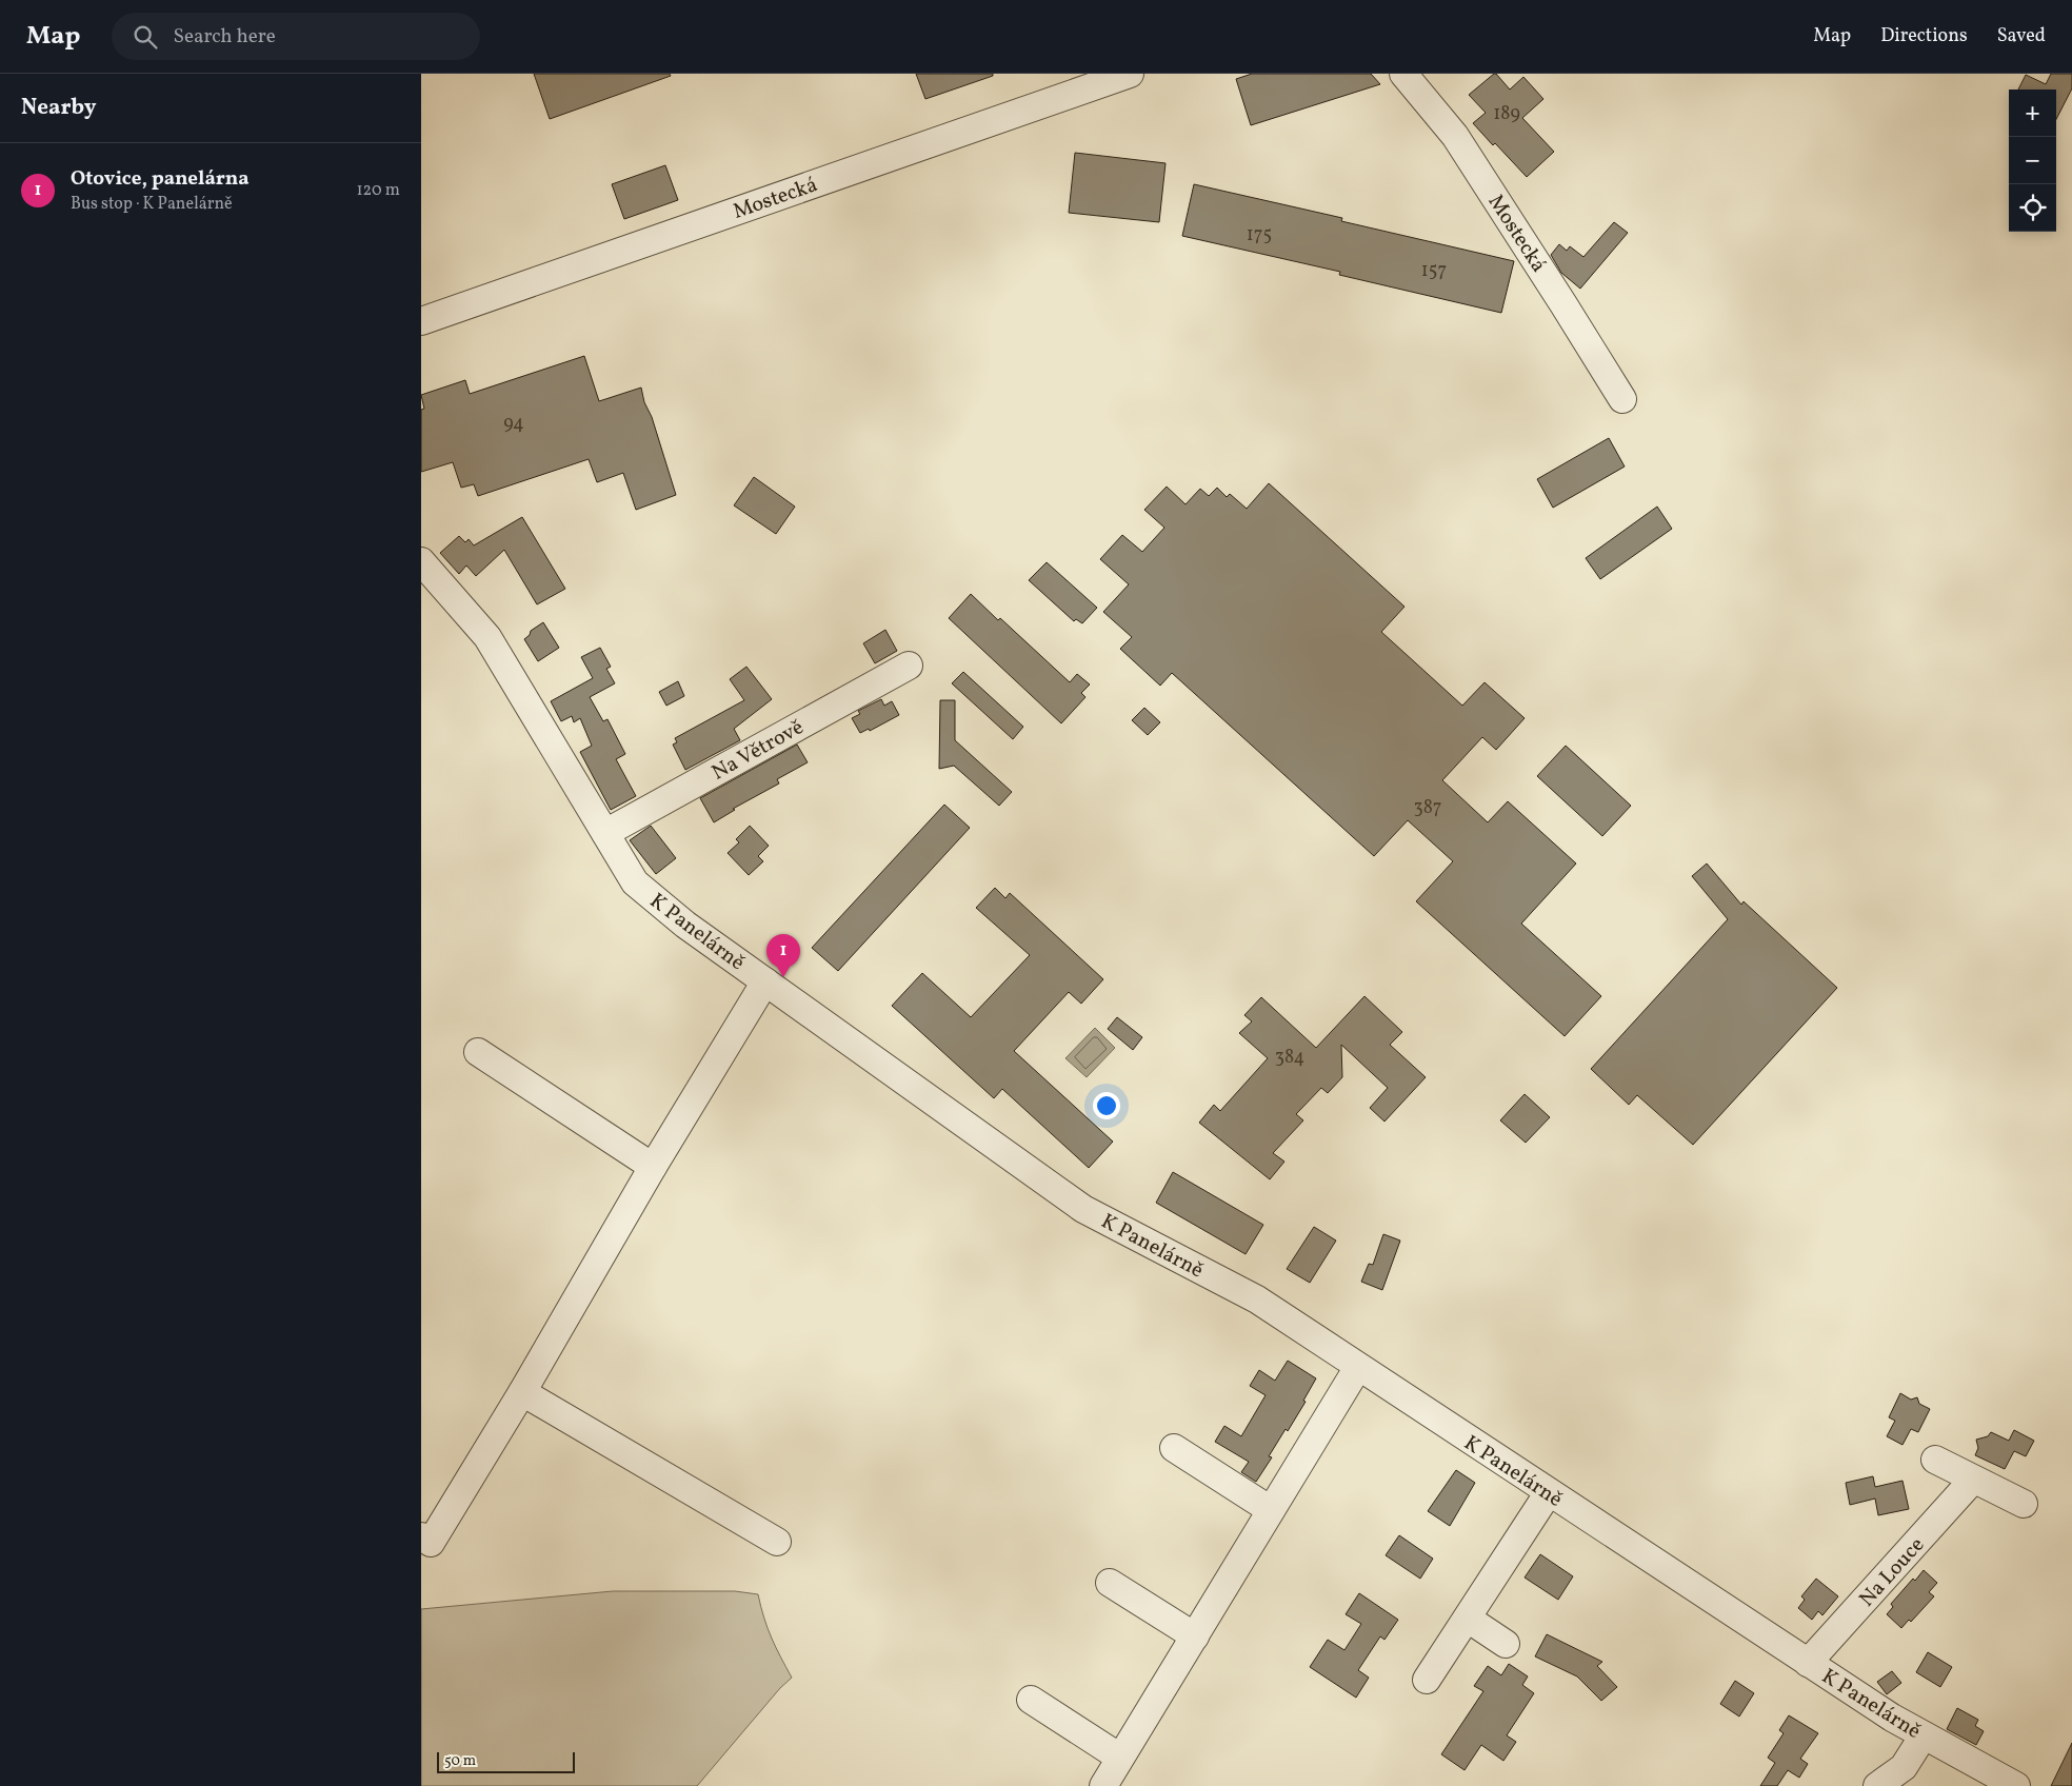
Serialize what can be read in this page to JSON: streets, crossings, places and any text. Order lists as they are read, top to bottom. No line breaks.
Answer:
{"streets":{"street":["Mostecká","Na Větrově","K Panelárně","Na Louce"]},"crossings":[["Na Větrově","K Panelárně"],["K Panelárně","Na Louce"]],"house_numbers":["189","175","157","94","387","384"],"scale_bar":"50 m","page":{"header":"Map","search":"Search here","nav":["Map","Directions","Saved"],"heading":"Nearby","map_buttons":["+","−"],"list":[{"mark":"1","name":"Otovice, panelárna","note":"Bus stop · K Panelárně","value":"120 m"}],"pins":"1","scale":"50 m"}}
